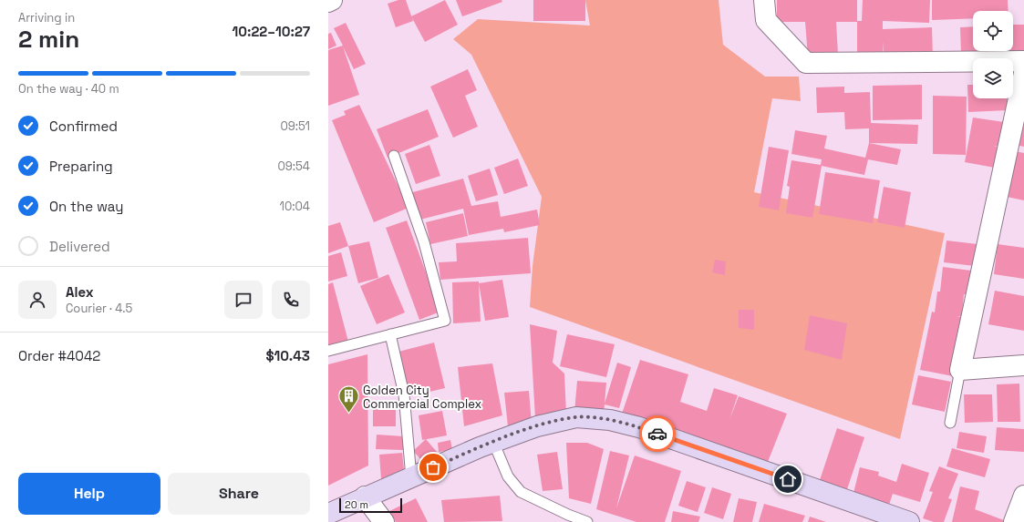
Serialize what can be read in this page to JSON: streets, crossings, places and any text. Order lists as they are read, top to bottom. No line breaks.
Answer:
{"places":{"building":["Golden City Commercial Complex"]},"scale_bar":"20 m","page":{"heading":["2 min","Arriving in","10:22–10:27"],"panel":["Alex","Courier · 4.5","Order #4042","$10.43"],"bar":"On the way · 40 m","list":[["Confirmed","09:51"],["Preparing","09:54"],["On the way","10:04"],"Delivered"],"buttons":["Help","Share"],"scale":"20 m"}}
